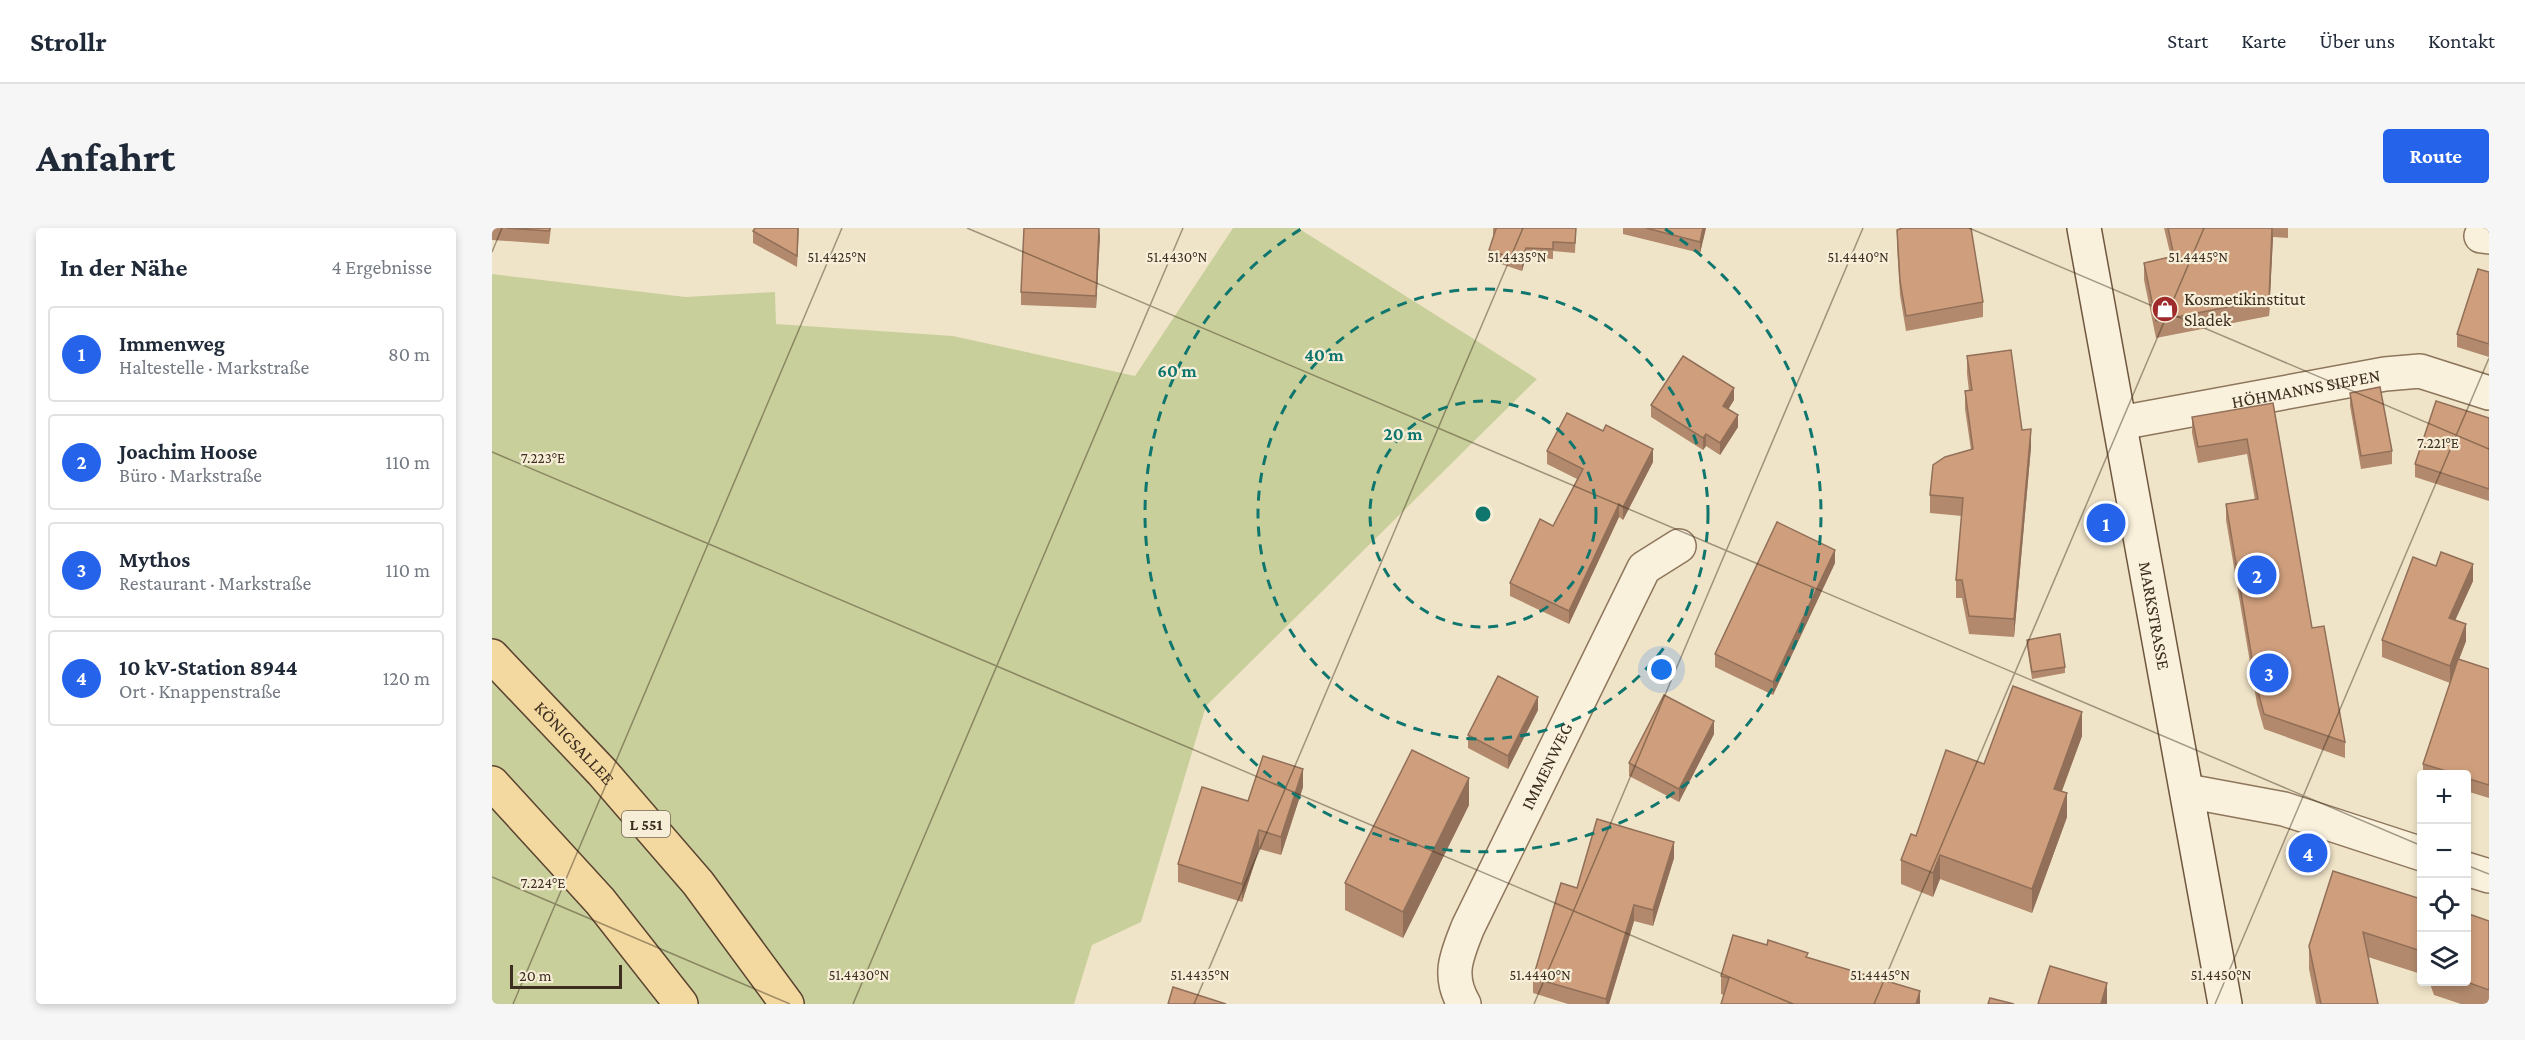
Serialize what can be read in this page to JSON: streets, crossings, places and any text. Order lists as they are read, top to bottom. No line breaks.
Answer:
{"streets":{"main road":["KÖNIGSALLEE","L 551"],"street":["HÖHMANNS SIEPEN","MARKSTRASSE","IMMENWEG"]},"crossings":[["HÖHMANNS SIEPEN","MARKSTRASSE"]],"places":{"shop":["Kosmetikinstitut Sladek"]},"scale_bar":"20 m","page":{"header":"Strollr","nav":["Start","Karte","Über uns","Kontakt"],"buttons":"Route","title":"Anfahrt","heading":["In der Nähe","4 Ergebnisse"],"list":[{"mark":"1","name":"Immenweg","note":"Haltestelle · Markstraße","value":"80 m"},{"mark":"2","name":"Joachim Hoose","note":"Büro · Markstraße","value":"110 m"},{"mark":"3","name":"Mythos","note":"Restaurant · Markstraße","value":"110 m"},{"mark":"4","name":"10 kV-Station 8944","note":"Ort · Knappenstraße","value":"120 m"}],"pins":["1","2","3","4"],"map_buttons":["+","−"],"scale":"20 m"},"coordinates":["51.4425°N","51.4430°N","51.4435°N","51.4440°N","51.4445°N","7.221°E","7.223°E","7.224°E","51.4450°N"],"rings":["40 m","60 m","20 m"]}
